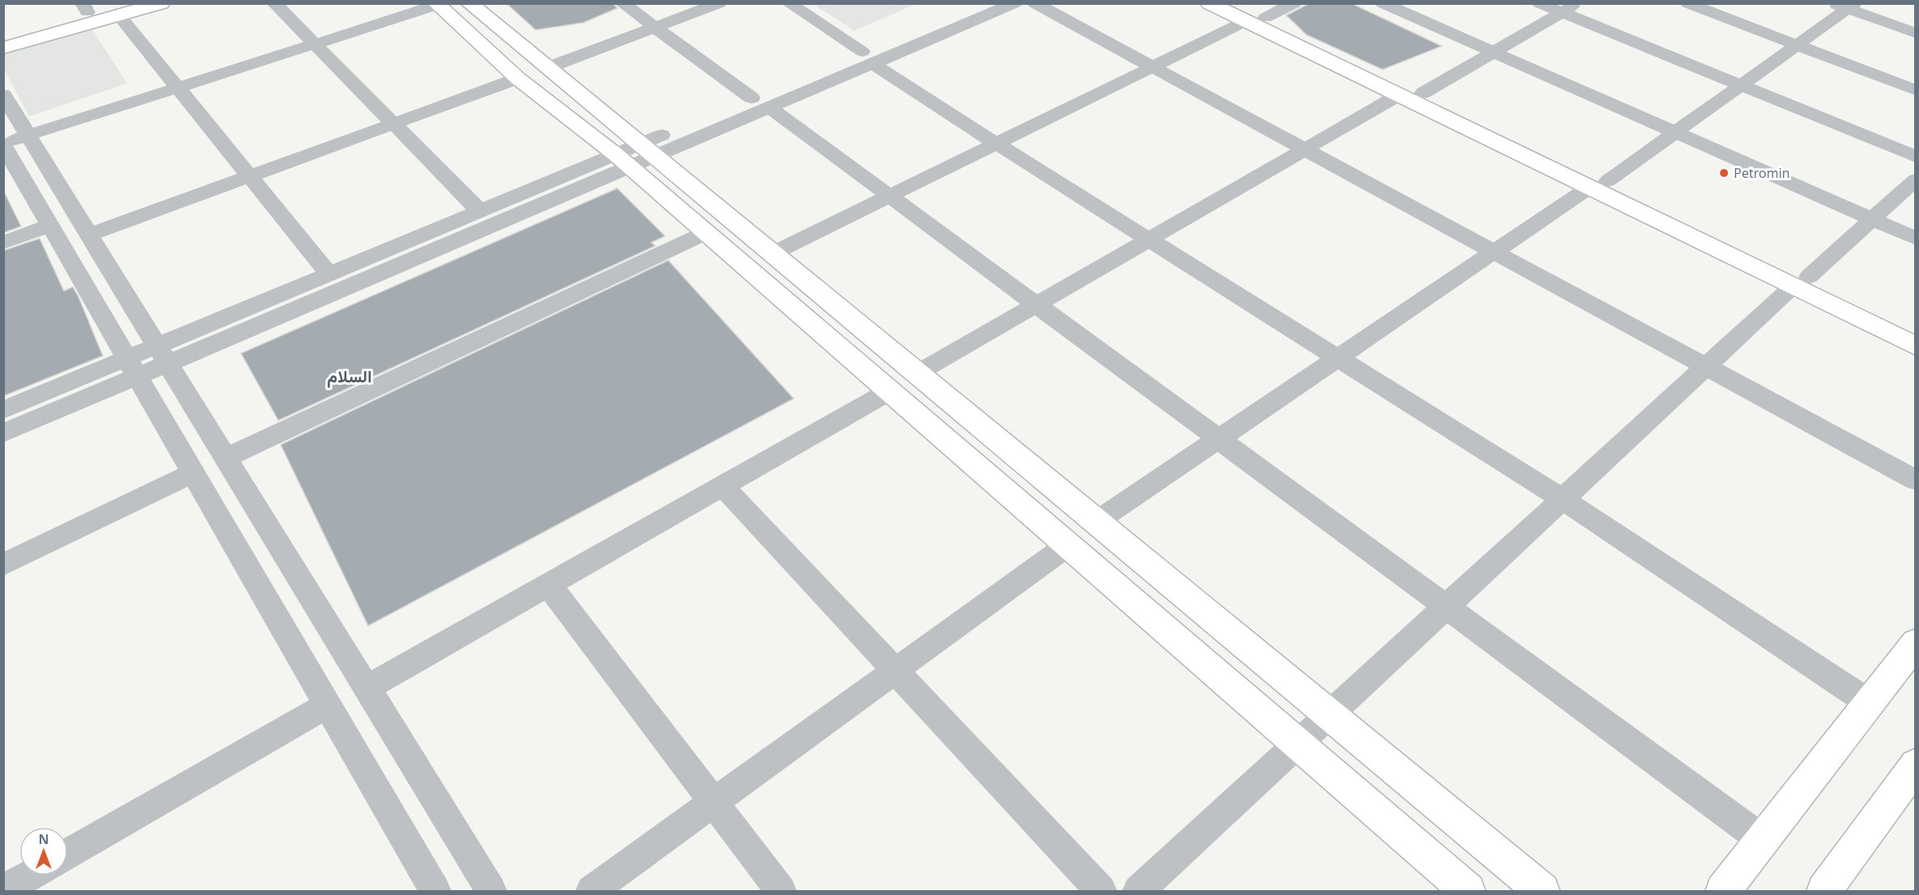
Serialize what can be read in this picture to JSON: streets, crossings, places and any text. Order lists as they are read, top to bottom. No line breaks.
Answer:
{"districts":["السلام"],"places":["Petromin"],"north":"top"}
